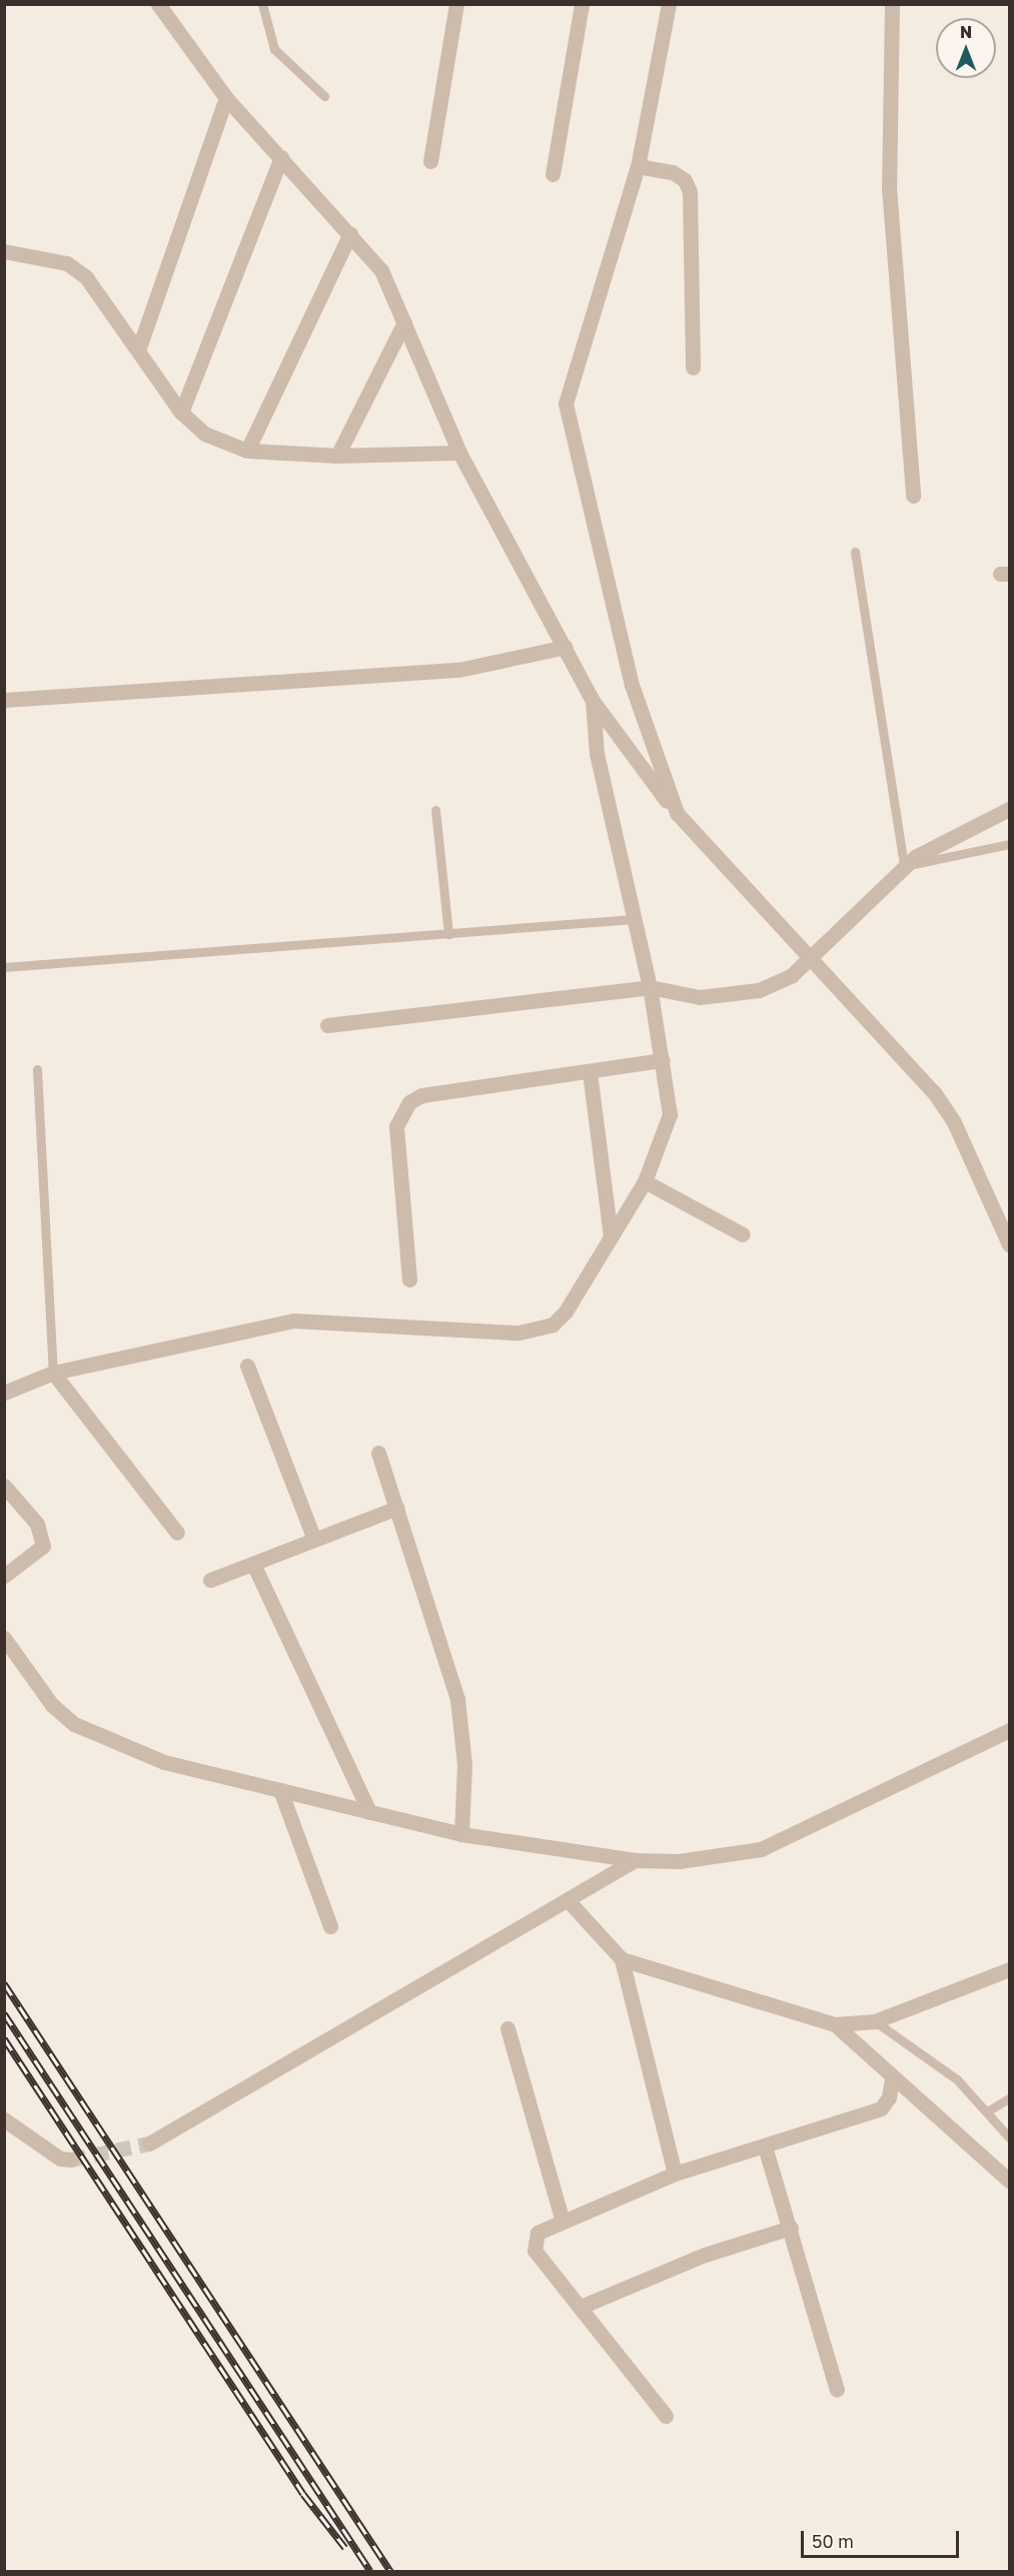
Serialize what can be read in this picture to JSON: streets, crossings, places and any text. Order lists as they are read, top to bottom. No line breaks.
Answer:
{"scale_bar":"50 m","north":"top"}
